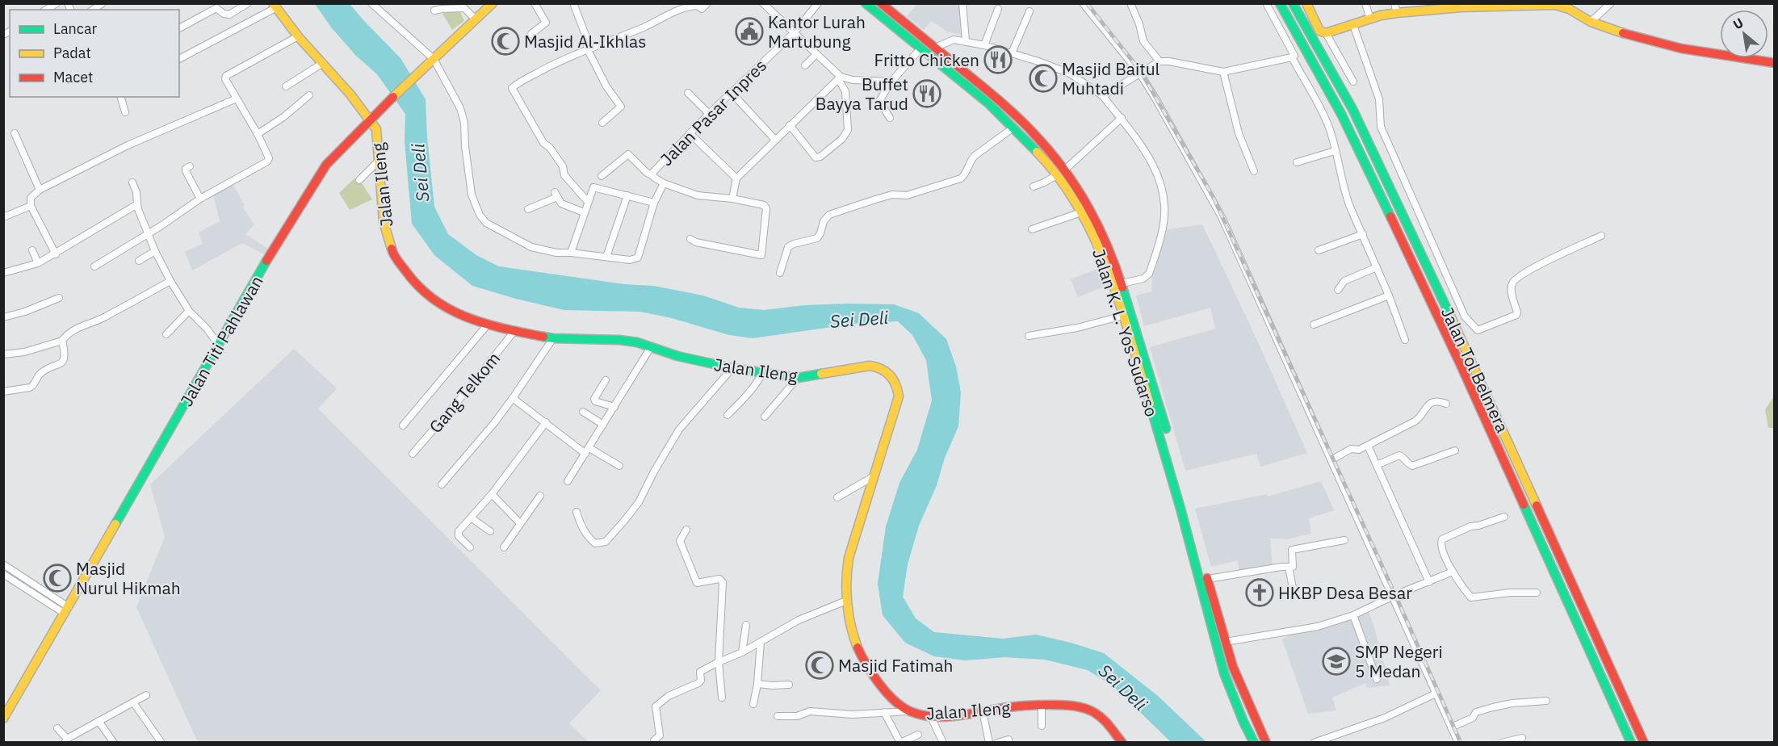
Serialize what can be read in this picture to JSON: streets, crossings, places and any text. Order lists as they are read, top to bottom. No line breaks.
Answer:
{"streets":{"main road":["Jalan Ileng","Jalan K. L. Yos Sudarso","Jalan Titi Pahlawan","Jalan Tol Belmera"],"street":["Jalan Pasar Inpres","Gang Telkom"]},"crossings":[["Jalan Ileng","Jalan Titi Pahlawan"],["Jalan Ileng","Gang Telkom"]],"water":["Sei Deli"],"places":{"public building":["Kantor Lurah Martubung"],"mosque":["Masjid Al-Ikhlas","Masjid Baitul Muhtadi","Masjid Nurul Hikmah","Masjid Fatimah"],"restaurant":["Fritto Chicken","Buffet Bayya Tarud"],"church":["HKBP Desa Besar"],"school or university":["SMP Negeri 5 Medan"]},"legend":["Lancar","Padat","Macet"],"north":"top left"}
